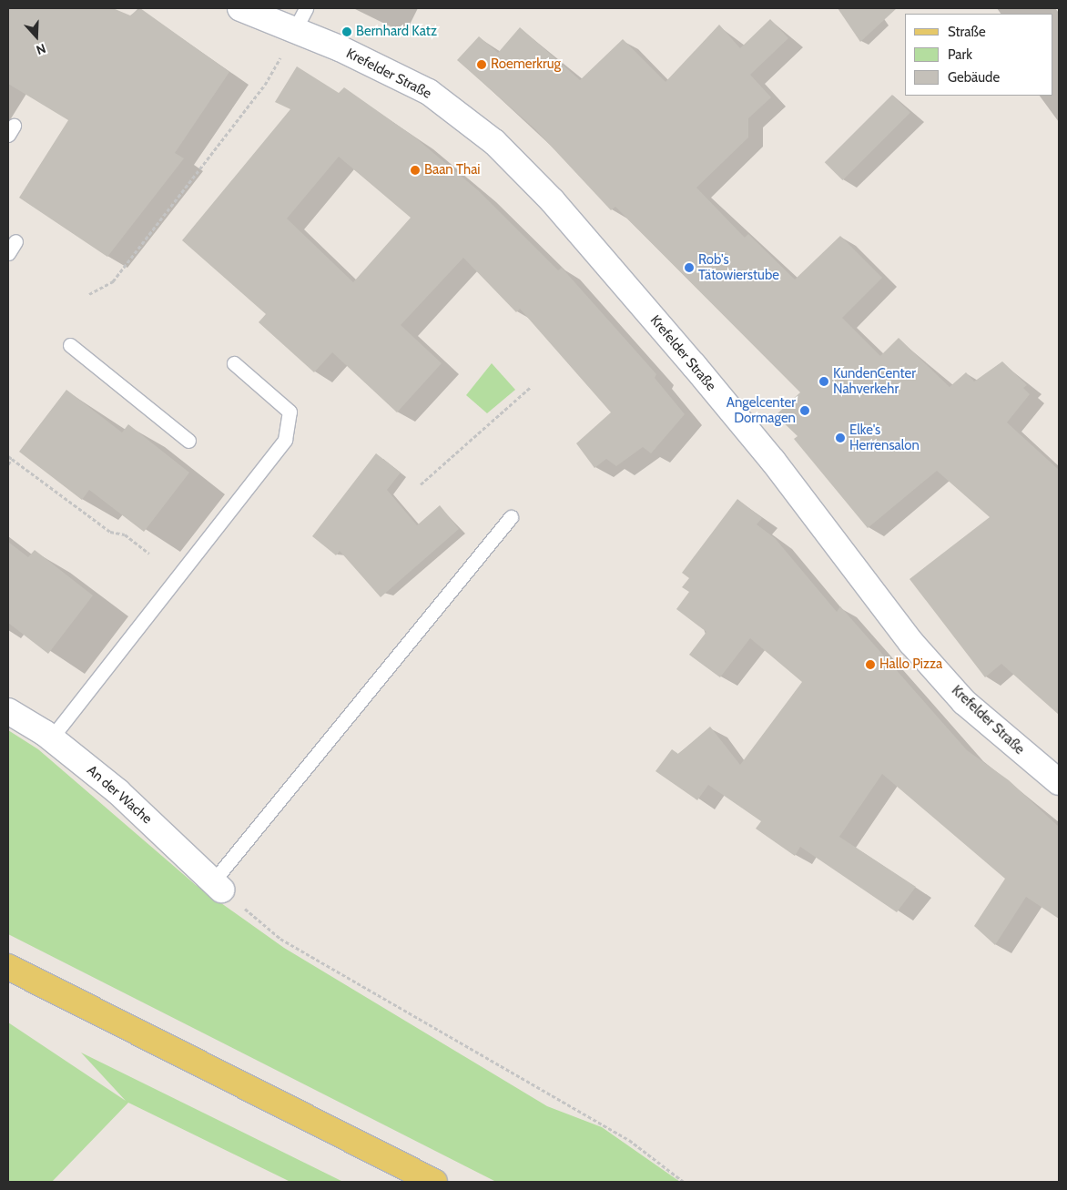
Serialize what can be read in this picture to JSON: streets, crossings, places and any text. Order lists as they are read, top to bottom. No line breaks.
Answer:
{"streets":{"street":["Krefelder Straße","An der Wache"]},"places":["Bernhard Katz","Roemerkrug","Baan Thai","Rob's Tätowierstube","KundenCenter Nahverkehr","Angelcenter Dormagen","Elke's Herrensalon","Hallo Pizza"],"legend":["Straße","Park","Gebäude"],"north":"bottom"}
